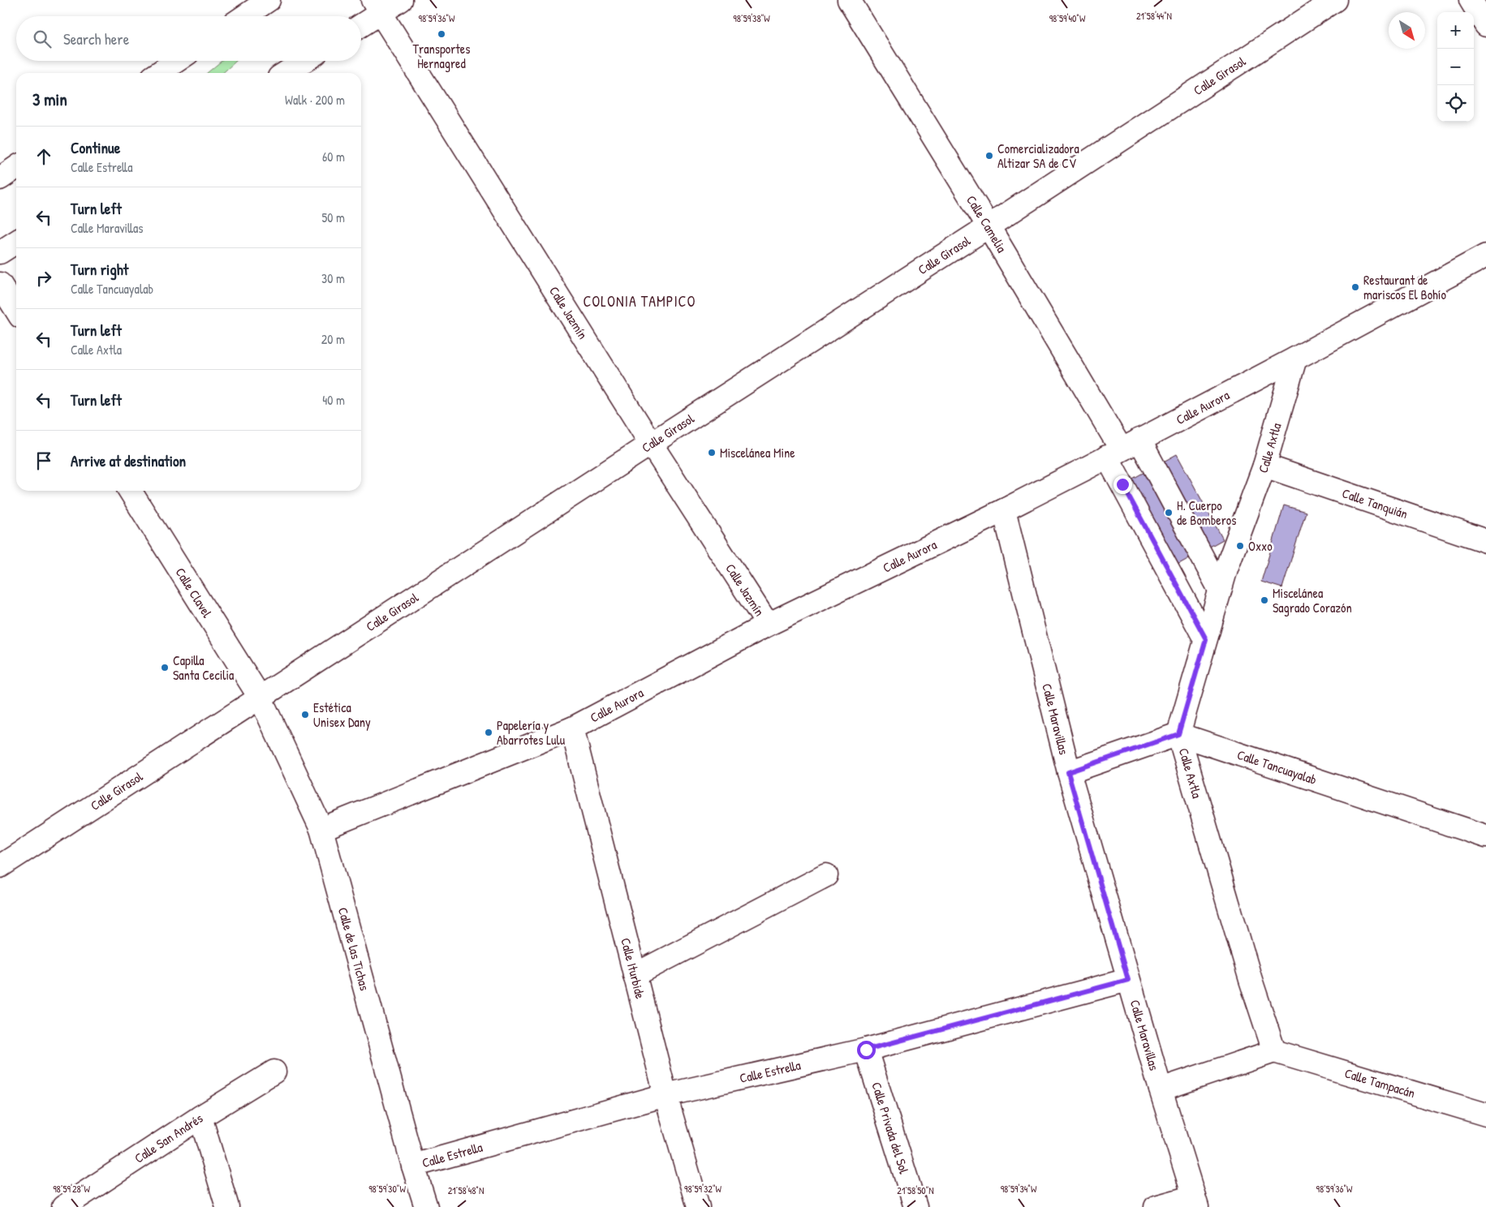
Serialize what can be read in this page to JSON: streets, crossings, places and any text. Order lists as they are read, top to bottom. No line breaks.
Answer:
{"streets":{"street":["Calle Girasol","Calle Camelia","Calle Jazmín","Calle Aurora","Calle Axtla","Calle Tanquián","Calle Clavel","Calle Maravillas","Calle Tancuayalab","Calle de las Tichas","Calle Iturbide","Calle Estrella","Calle Tampacán","Calle Privada del Sol","Calle San Andrés"]},"crossings":[["Calle Girasol","Calle Camelia"],["Calle Girasol","Calle Jazmín"],["Calle Girasol","Calle Clavel"],["Calle Girasol","Calle de las Tichas"],["Calle Camelia","Calle Aurora"],["Calle Jazmín","Calle Aurora"],["Calle Aurora","Calle Axtla"],["Calle Aurora","Calle Maravillas"],["Calle Aurora","Calle de las Tichas"],["Calle Aurora","Calle Iturbide"],["Calle Axtla","Calle Tanquián"],["Calle Axtla","Calle Tancuayalab"],["Calle Axtla","Calle Tampacán"],["Calle Clavel","Calle de las Tichas"],["Calle Maravillas","Calle Estrella"],["Calle de las Tichas","Calle Estrella"],["Calle Iturbide","Calle Estrella"],["Calle Estrella","Calle Privada del Sol"]],"districts":["COLONIA TAMPICO"],"places":["Transportes Hernagred","Comercializadora Altizar SA de CV","Restaurant de mariscos El Bohío","Miscelánea Mine","H. Cuerpo de Bomberos","Oxxo","Miscelánea Sagrado Corazón","Capilla Santa Cecilia","Estética Unisex Dany","Papelería y Abarrotes Lulu"],"north":"bottom right","page":{"map_buttons":["+","−"],"search":"Search here","heading":["3 min","Walk · 200 m"],"list":[["Continue","Calle Estrella","60 m"],["Turn left","Calle Maravillas","50 m"],["Turn right","Calle Tancuayalab","30 m"],["Turn left","Calle Axtla","20 m"],["Turn left","40 m"],"Arrive at destination"]},"coordinates":["21°58'44\"N","98°59'36\"W","98°59'38\"W","98°59'40\"W","98°59'28\"W","98°59'30\"W","98°59'32\"W","98°59'34\"W","21°58'48\"N","21°58'50\"N"]}
